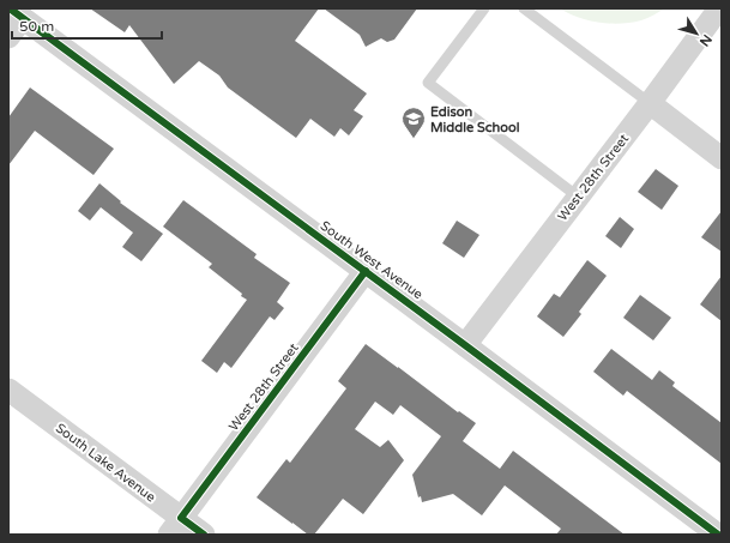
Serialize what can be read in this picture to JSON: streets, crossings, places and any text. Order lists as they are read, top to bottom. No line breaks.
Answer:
{"streets":{"street":["West 28th Street","South West Avenue","South Lake Avenue"]},"crossings":[["West 28th Street","South West Avenue"],["West 28th Street","South Lake Avenue"]],"places":{"school or university":["Edison Middle School"]},"scale_bar":"50 m","north":"bottom right"}
